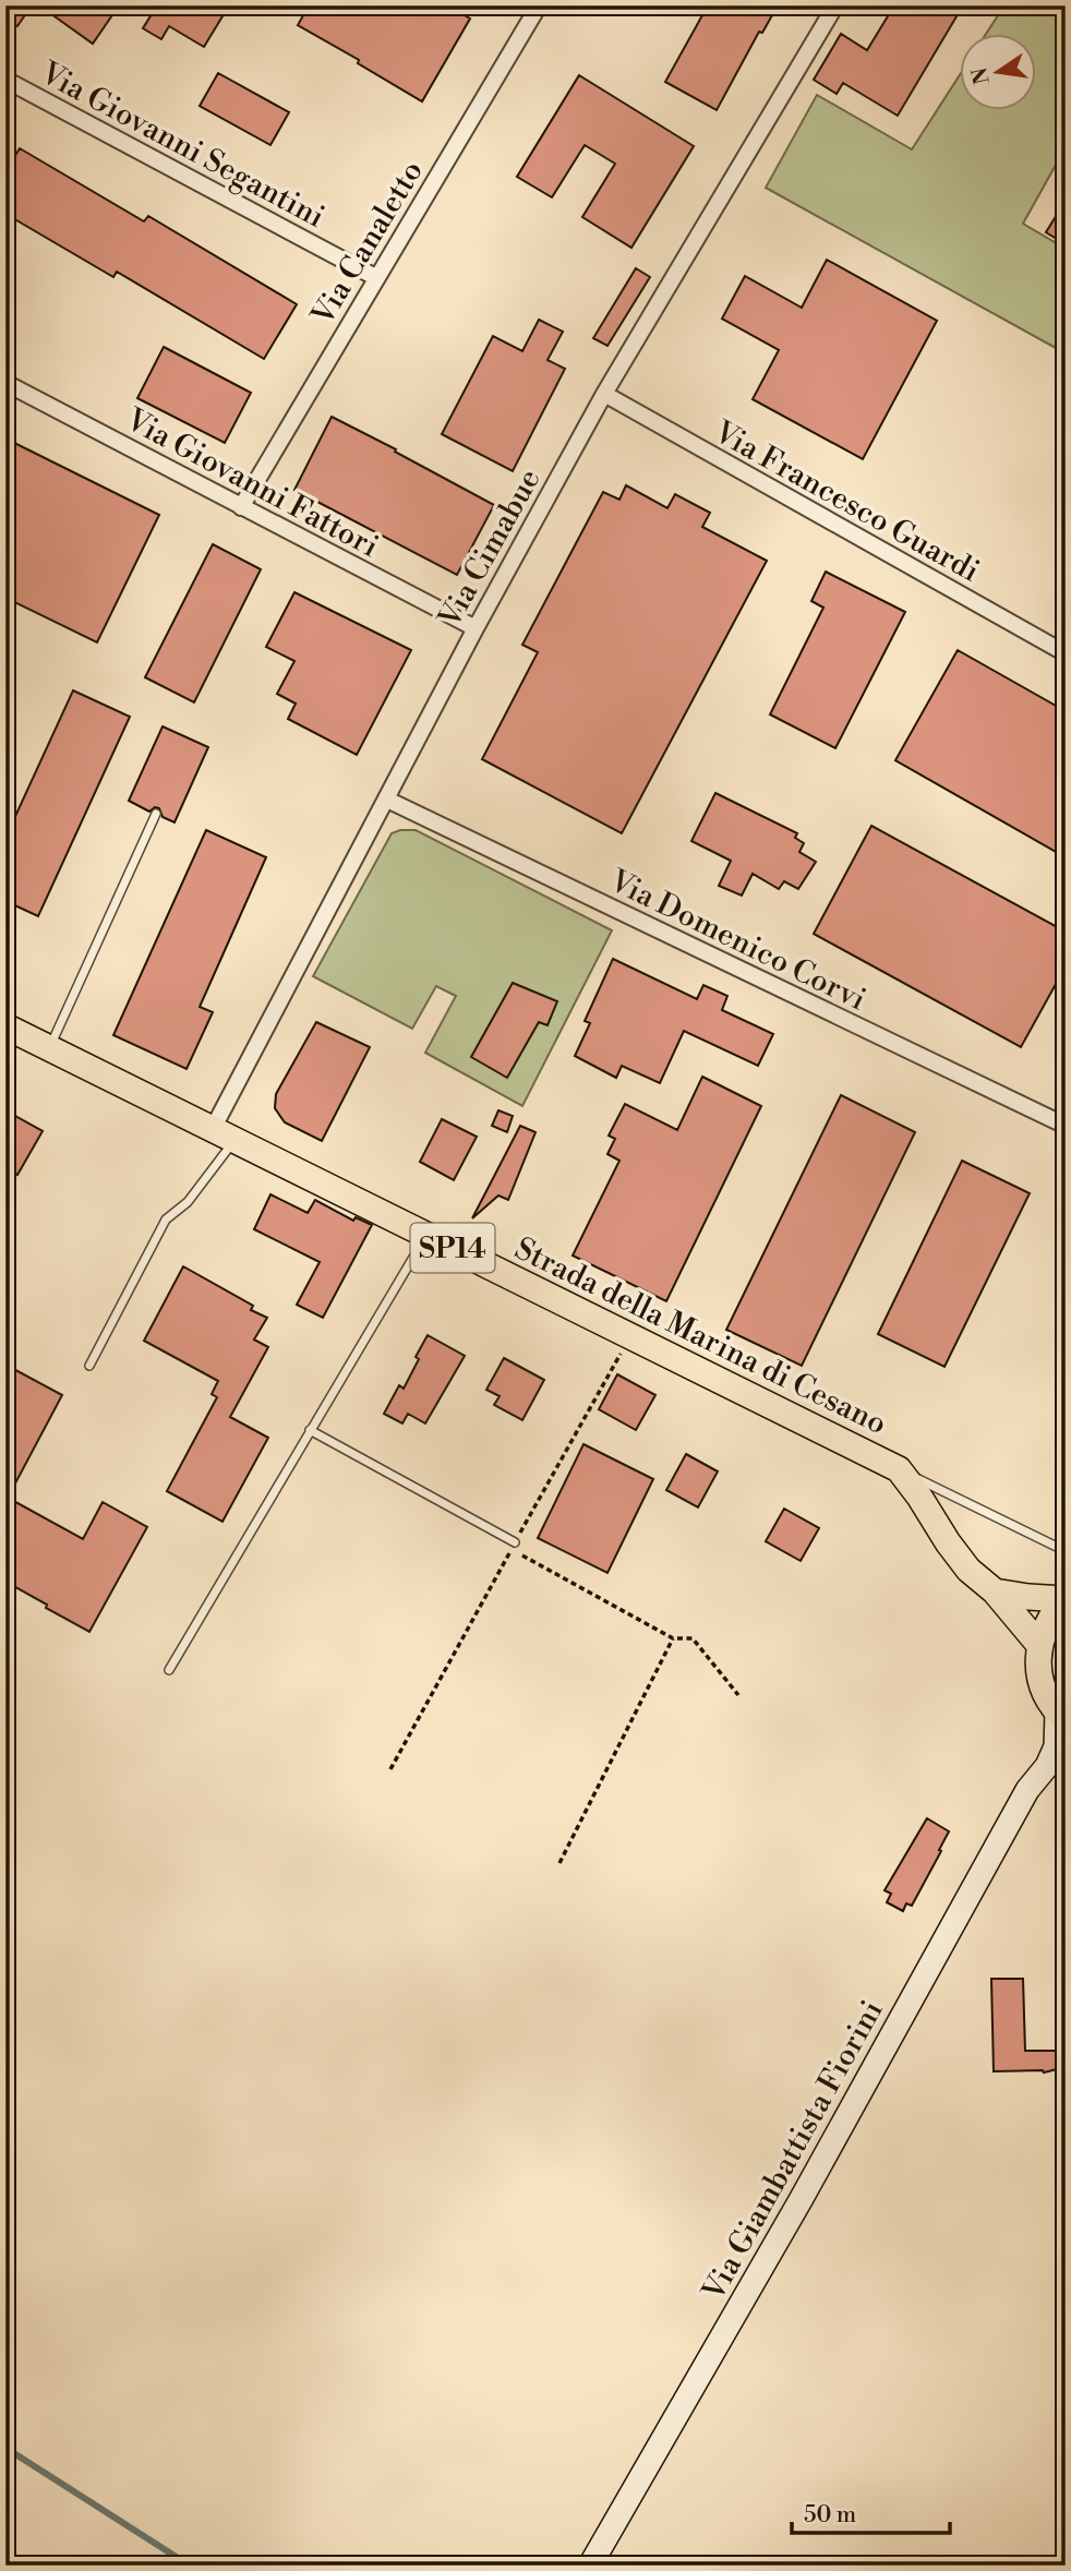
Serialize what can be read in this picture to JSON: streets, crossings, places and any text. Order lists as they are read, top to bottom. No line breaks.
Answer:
{"streets":{"main road":["SP14","Strada della Marina di Cesano","Via Giambattista Fiorini"],"street":["Via Giovanni Segantini","Via Canaletto","Via Giovanni Fattori","Via Francesco Guardi","Via Cimabue","Via Domenico Corvi"]},"crossings":[["Via Giovanni Segantini","Via Canaletto"],["Via Canaletto","Via Giovanni Fattori"],["Via Giovanni Fattori","Via Cimabue"],["Via Francesco Guardi","Via Cimabue"],["Via Cimabue","Via Domenico Corvi"],["Via Cimabue","Strada della Marina di Cesano"]],"scale_bar":"50 m","north":"left"}
